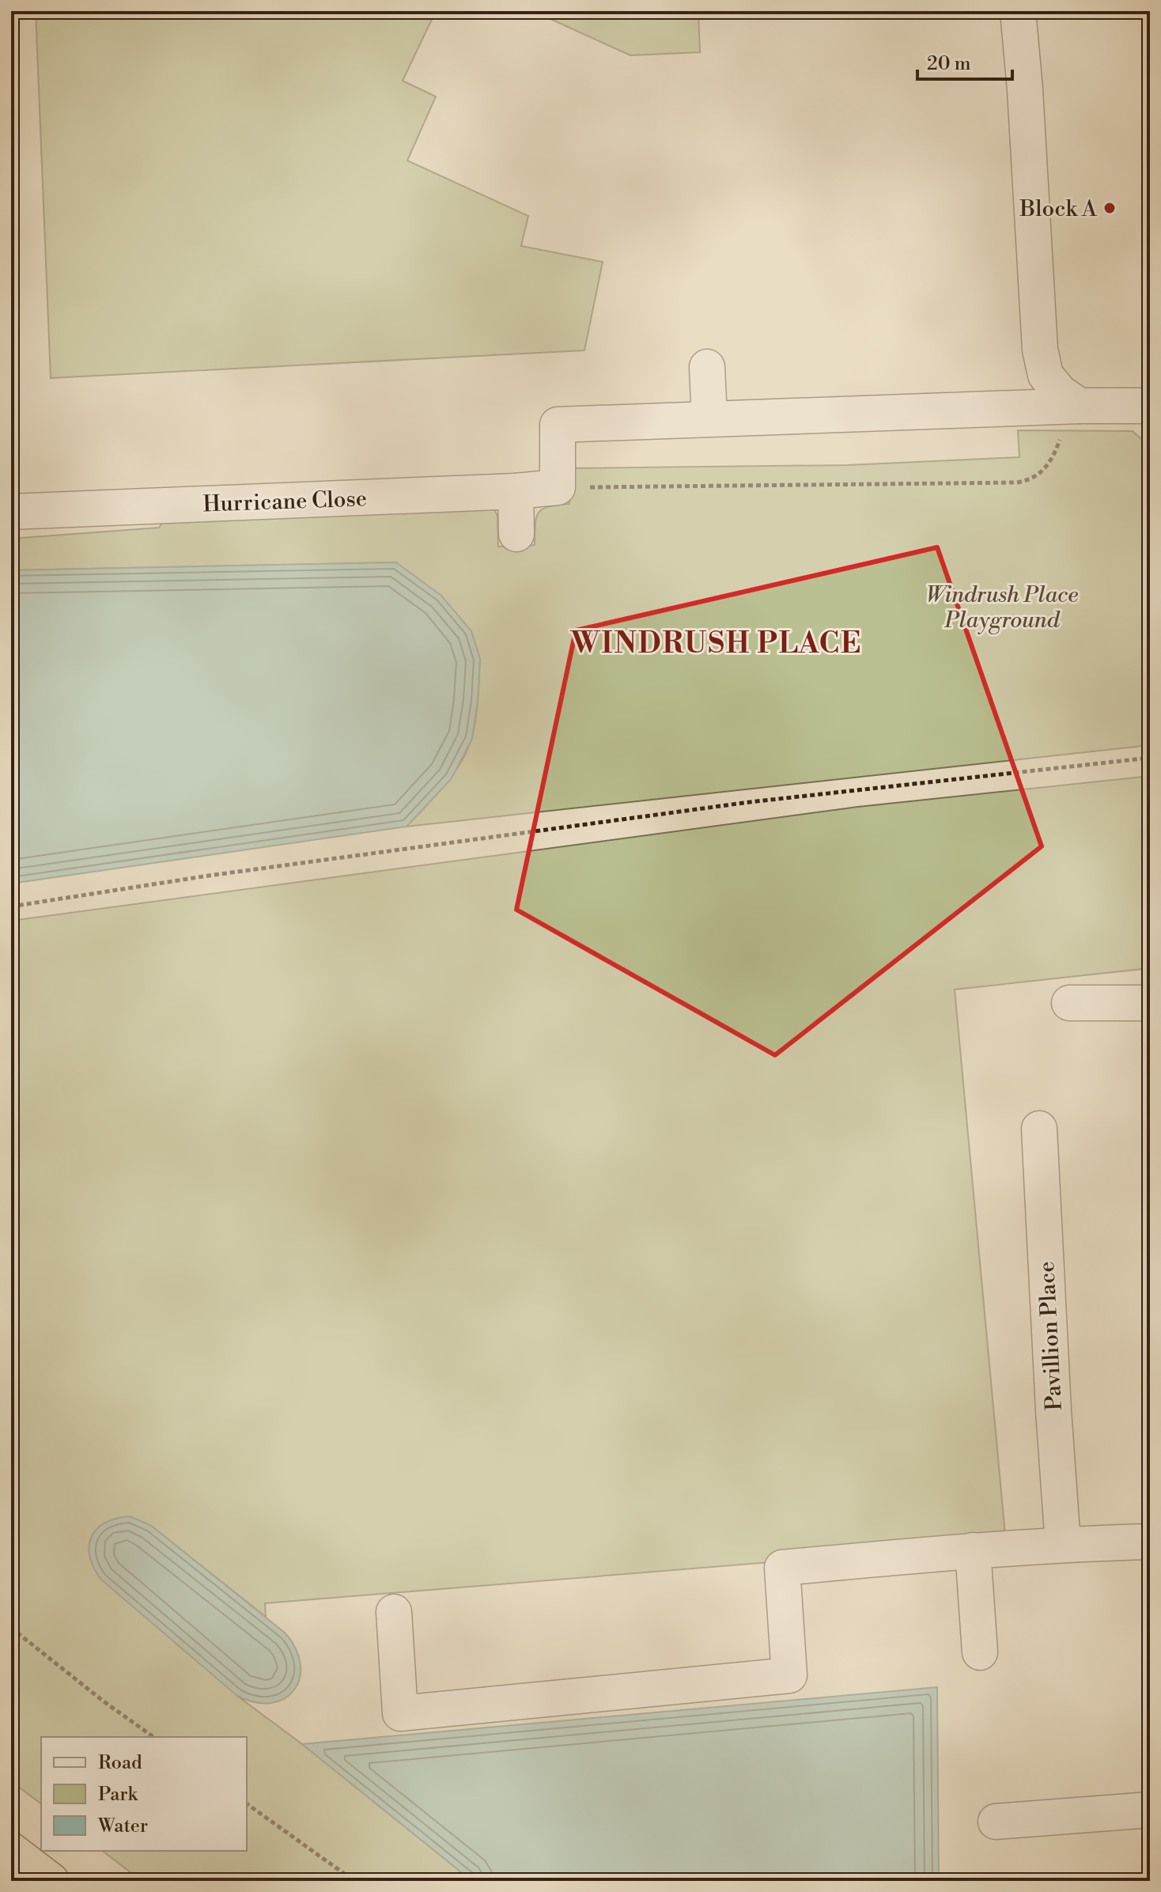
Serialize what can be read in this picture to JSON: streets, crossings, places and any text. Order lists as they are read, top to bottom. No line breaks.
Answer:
{"streets":{"street":["Hurricane Close","Pavillion Place"]},"districts":["WINDRUSH PLACE"],"parks":["Windrush Place Playground"],"places":["Block A"],"legend":["Road","Park","Water"],"scale_bar":"20 m"}
